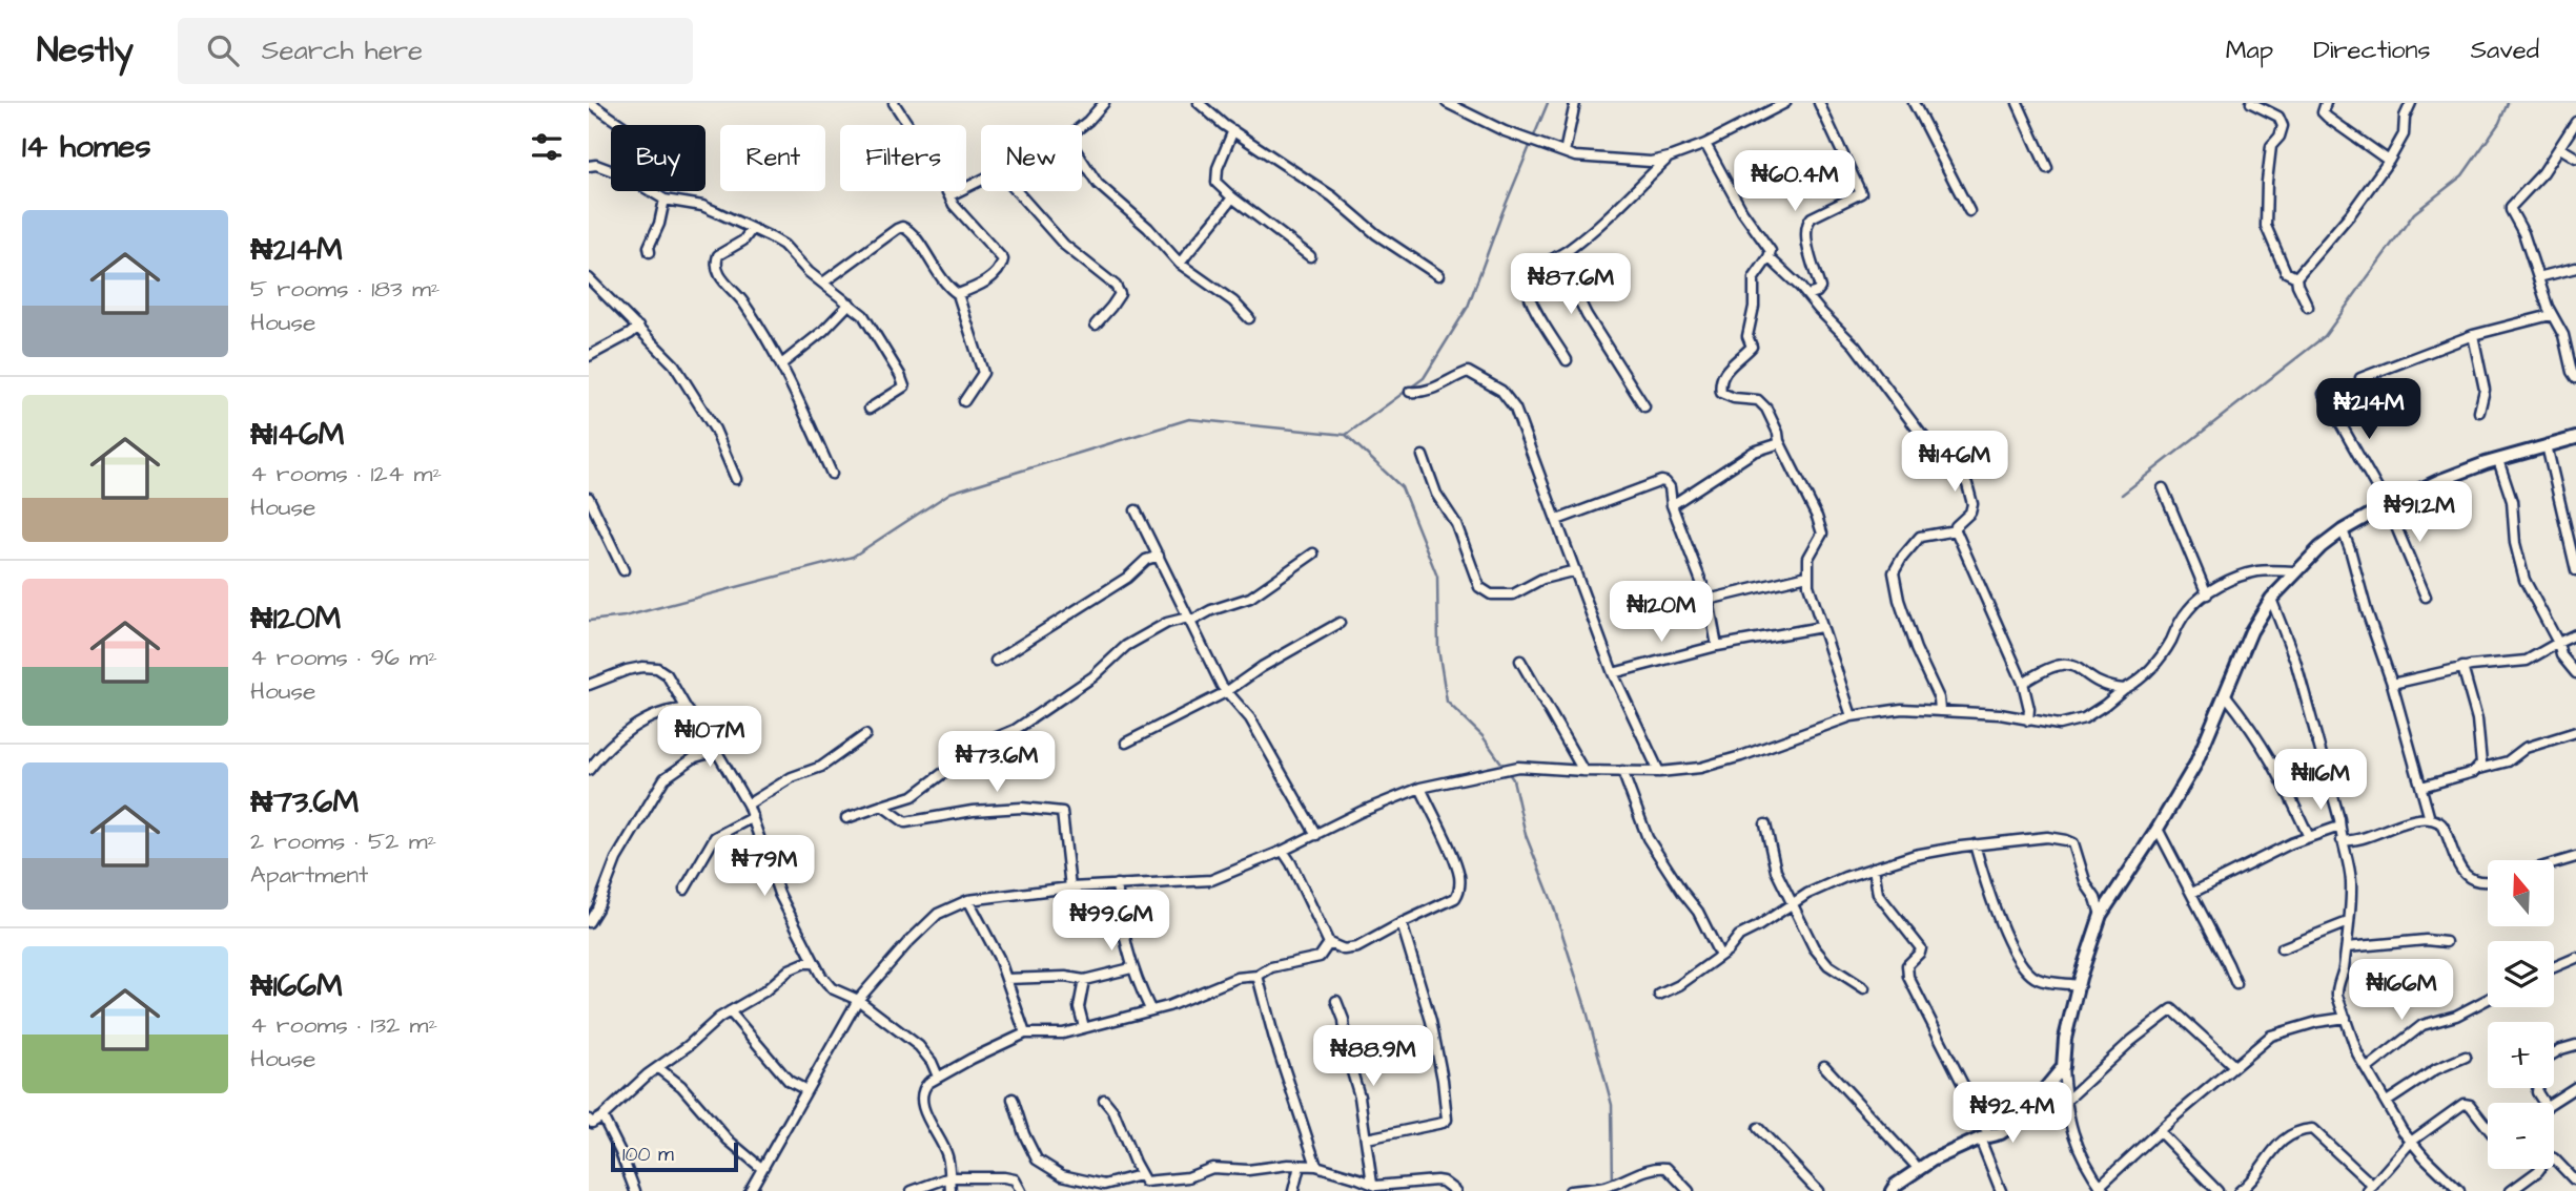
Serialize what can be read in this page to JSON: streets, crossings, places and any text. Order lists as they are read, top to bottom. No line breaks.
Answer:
{"scale_bar":"100 m","north":"top","page":{"header":"Nestly","search":"Search here","nav":["Map","Directions","Saved"],"heading":"14 homes","chip":["Buy","Rent","Filters","New"],"price":["₦60.4M","₦87.6M","₦214M","₦146M","₦91.2M","₦120M","₦107M","₦73.6M","₦116M","₦79M","₦99.6M","₦166M","₦88.9M","₦92.4M"],"list":[{"name":"₦214M","note":"5 rooms · 183 m² · House"},{"name":"₦146M","note":"4 rooms · 124 m² · House"},{"name":"₦120M","note":"4 rooms · 96 m² · House"},{"name":"₦73.6M","note":"2 rooms · 52 m² · Apartment"},{"name":"₦166M","note":"4 rooms · 132 m² · House"}],"map_buttons":["+","−"],"scale":"100 m"}}
